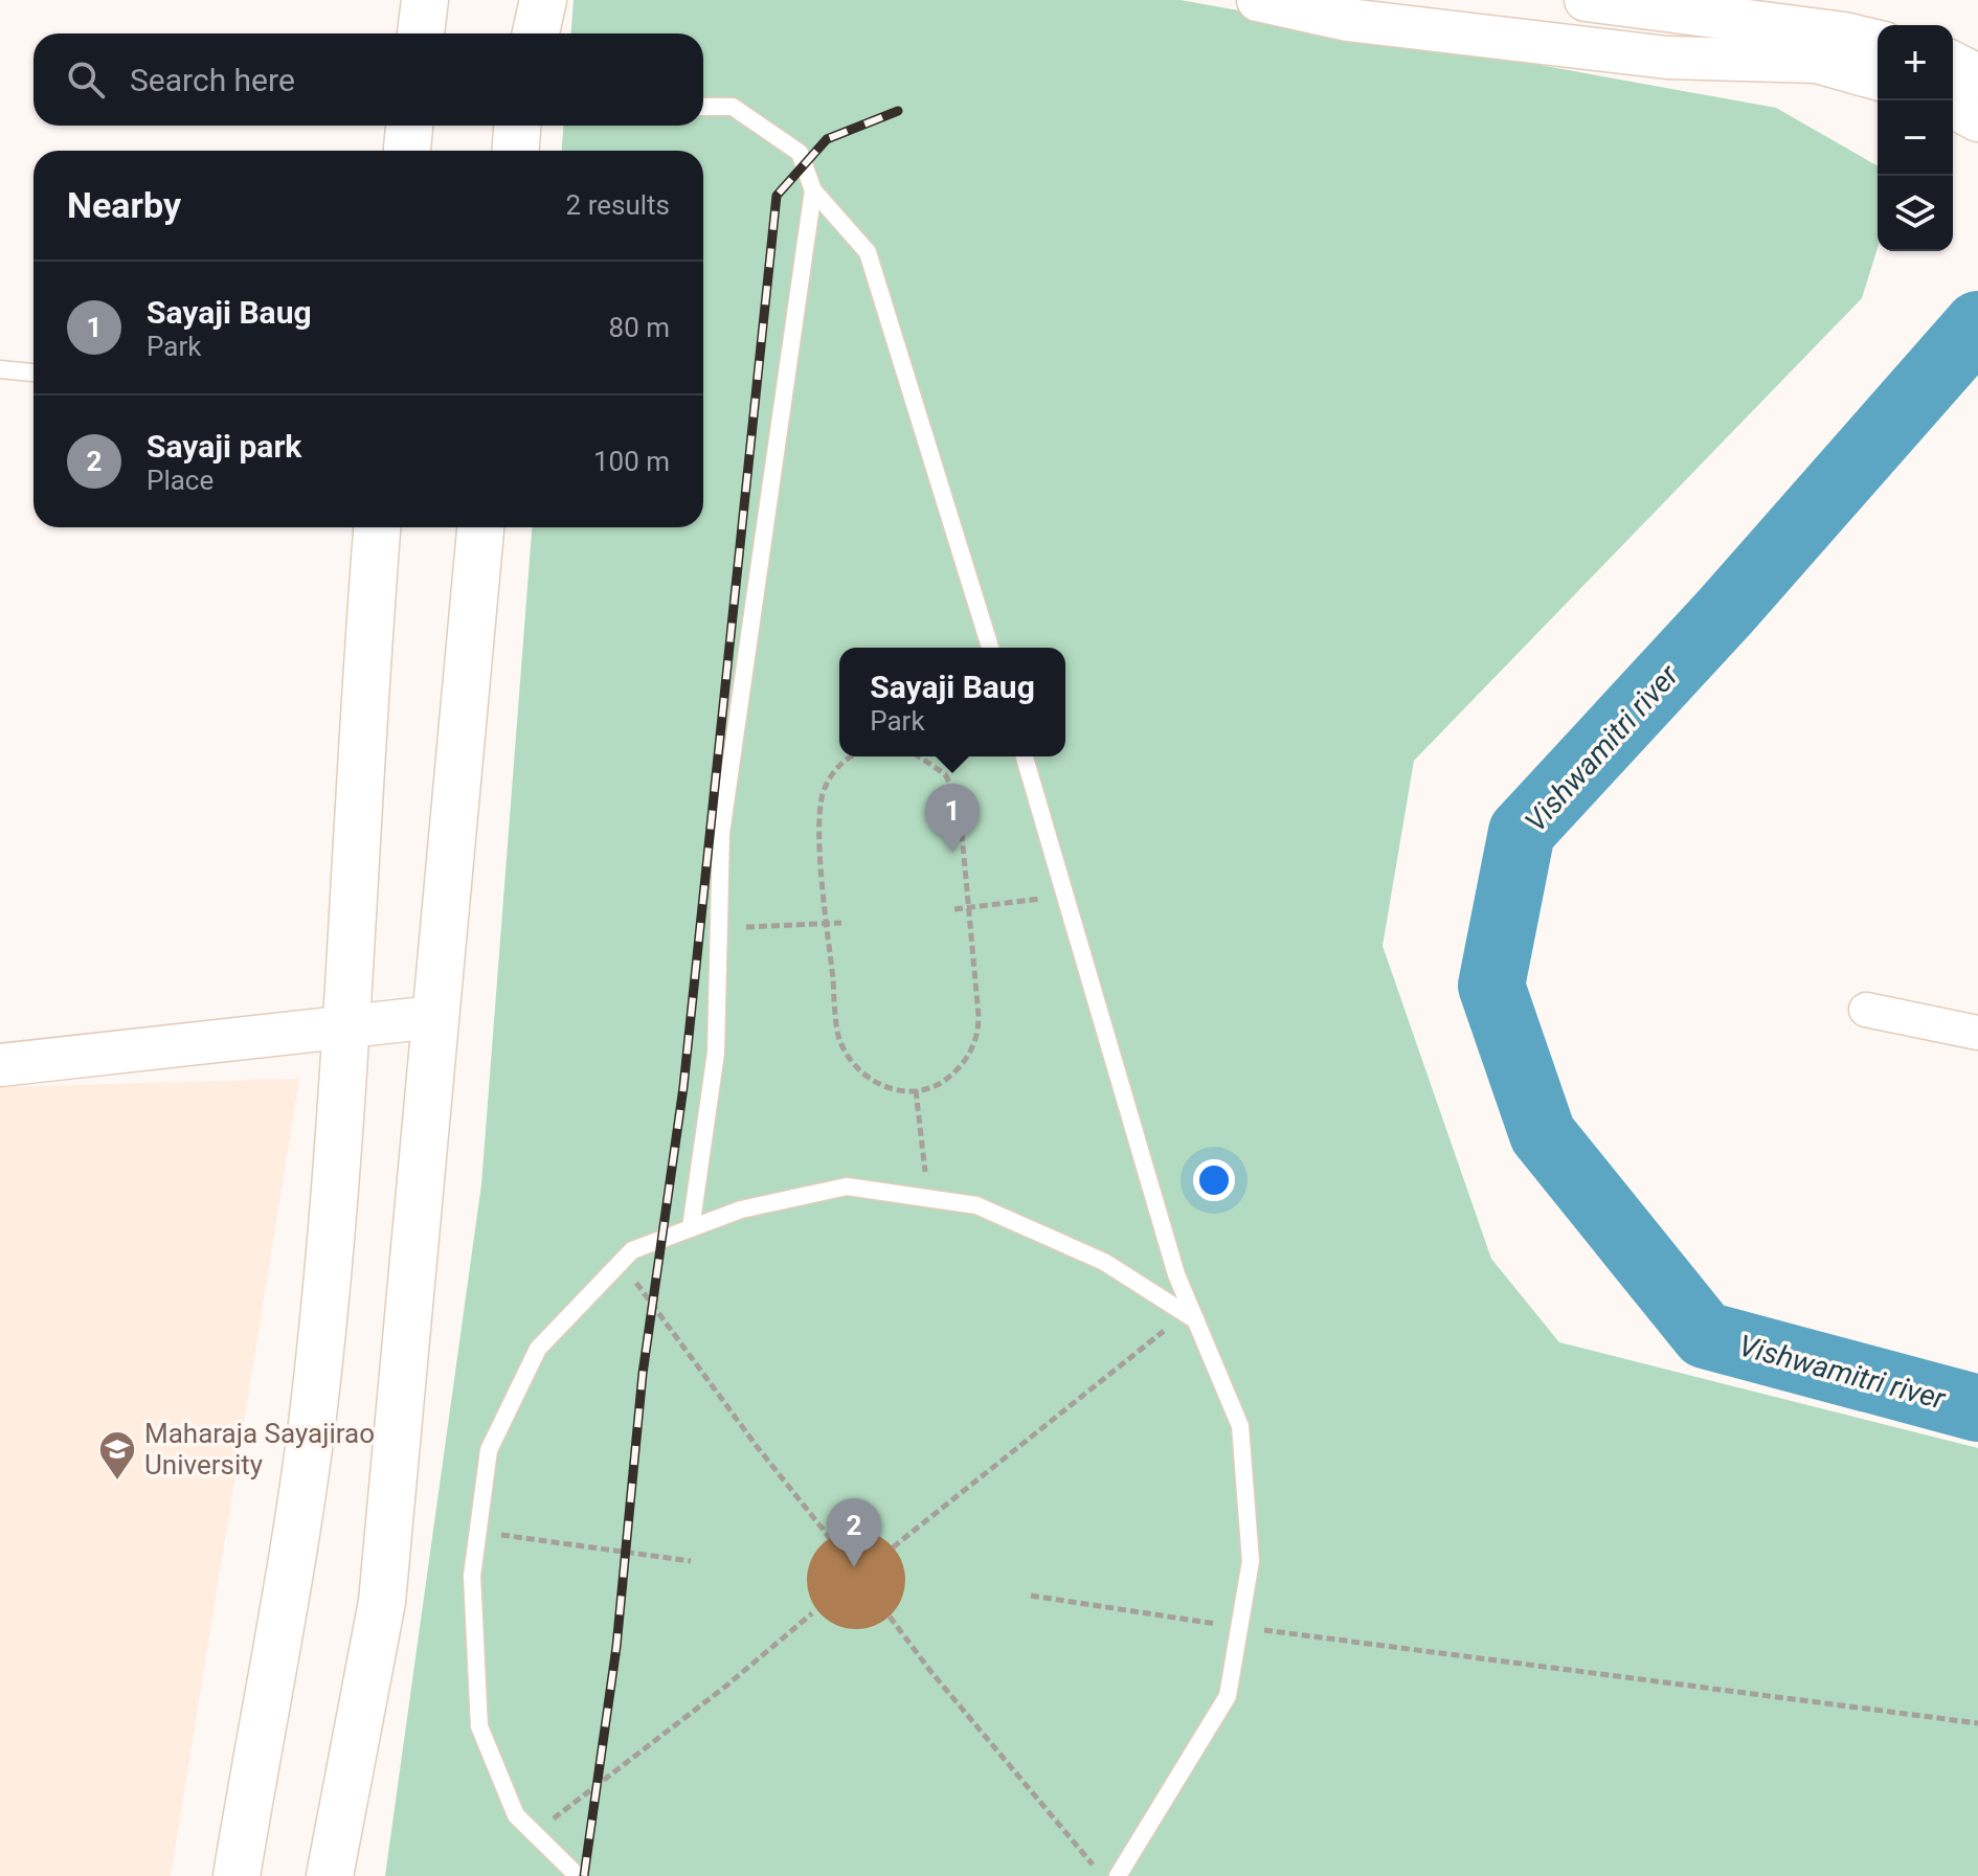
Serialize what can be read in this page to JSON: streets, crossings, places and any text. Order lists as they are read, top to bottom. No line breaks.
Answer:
{"water":["Vishwamitri river"],"places":{"school or university":["Maharaja Sayajirao University"]},"page":{"map_buttons":["+","−"],"search":"Search here","heading":["Nearby","2 results"],"list":[{"mark":"1","name":"Sayaji Baug","note":"Park","value":"80 m"},{"mark":"2","name":"Sayaji park","note":"Place","value":"100 m"}],"popup":["Sayaji Baug","Park"],"pins":["1","2"]}}
